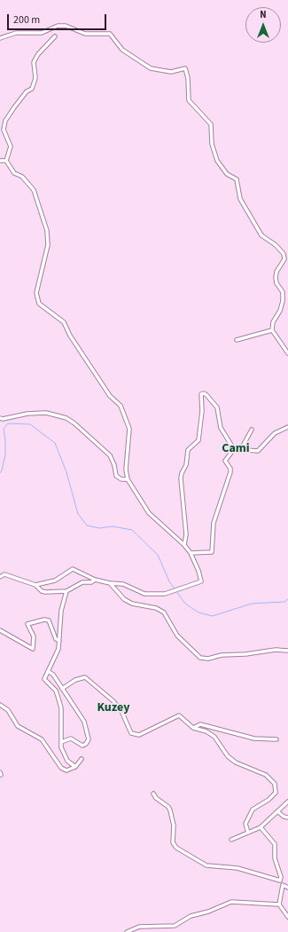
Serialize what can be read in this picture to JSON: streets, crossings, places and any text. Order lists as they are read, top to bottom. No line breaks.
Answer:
{"districts":["Cami","Kuzey"],"scale_bar":"200 m","north":"top"}
